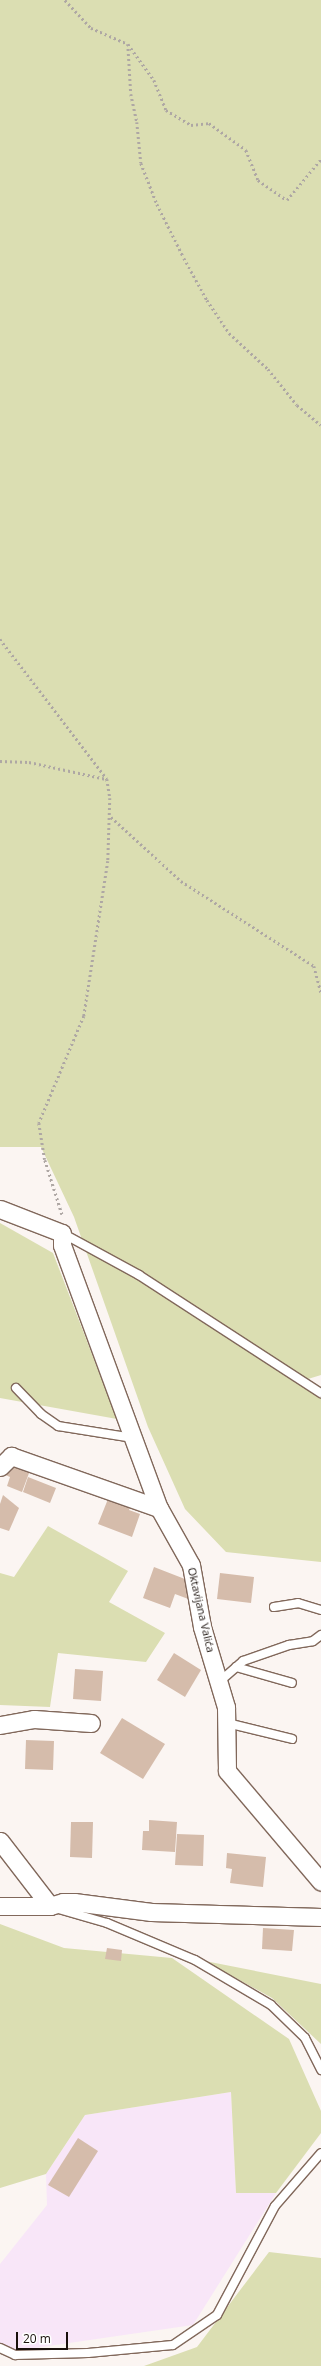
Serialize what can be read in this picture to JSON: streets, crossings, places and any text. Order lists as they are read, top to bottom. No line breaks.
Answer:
{"streets":{"street":["Oktavijana Valića"]},"scale_bar":"20 m"}
